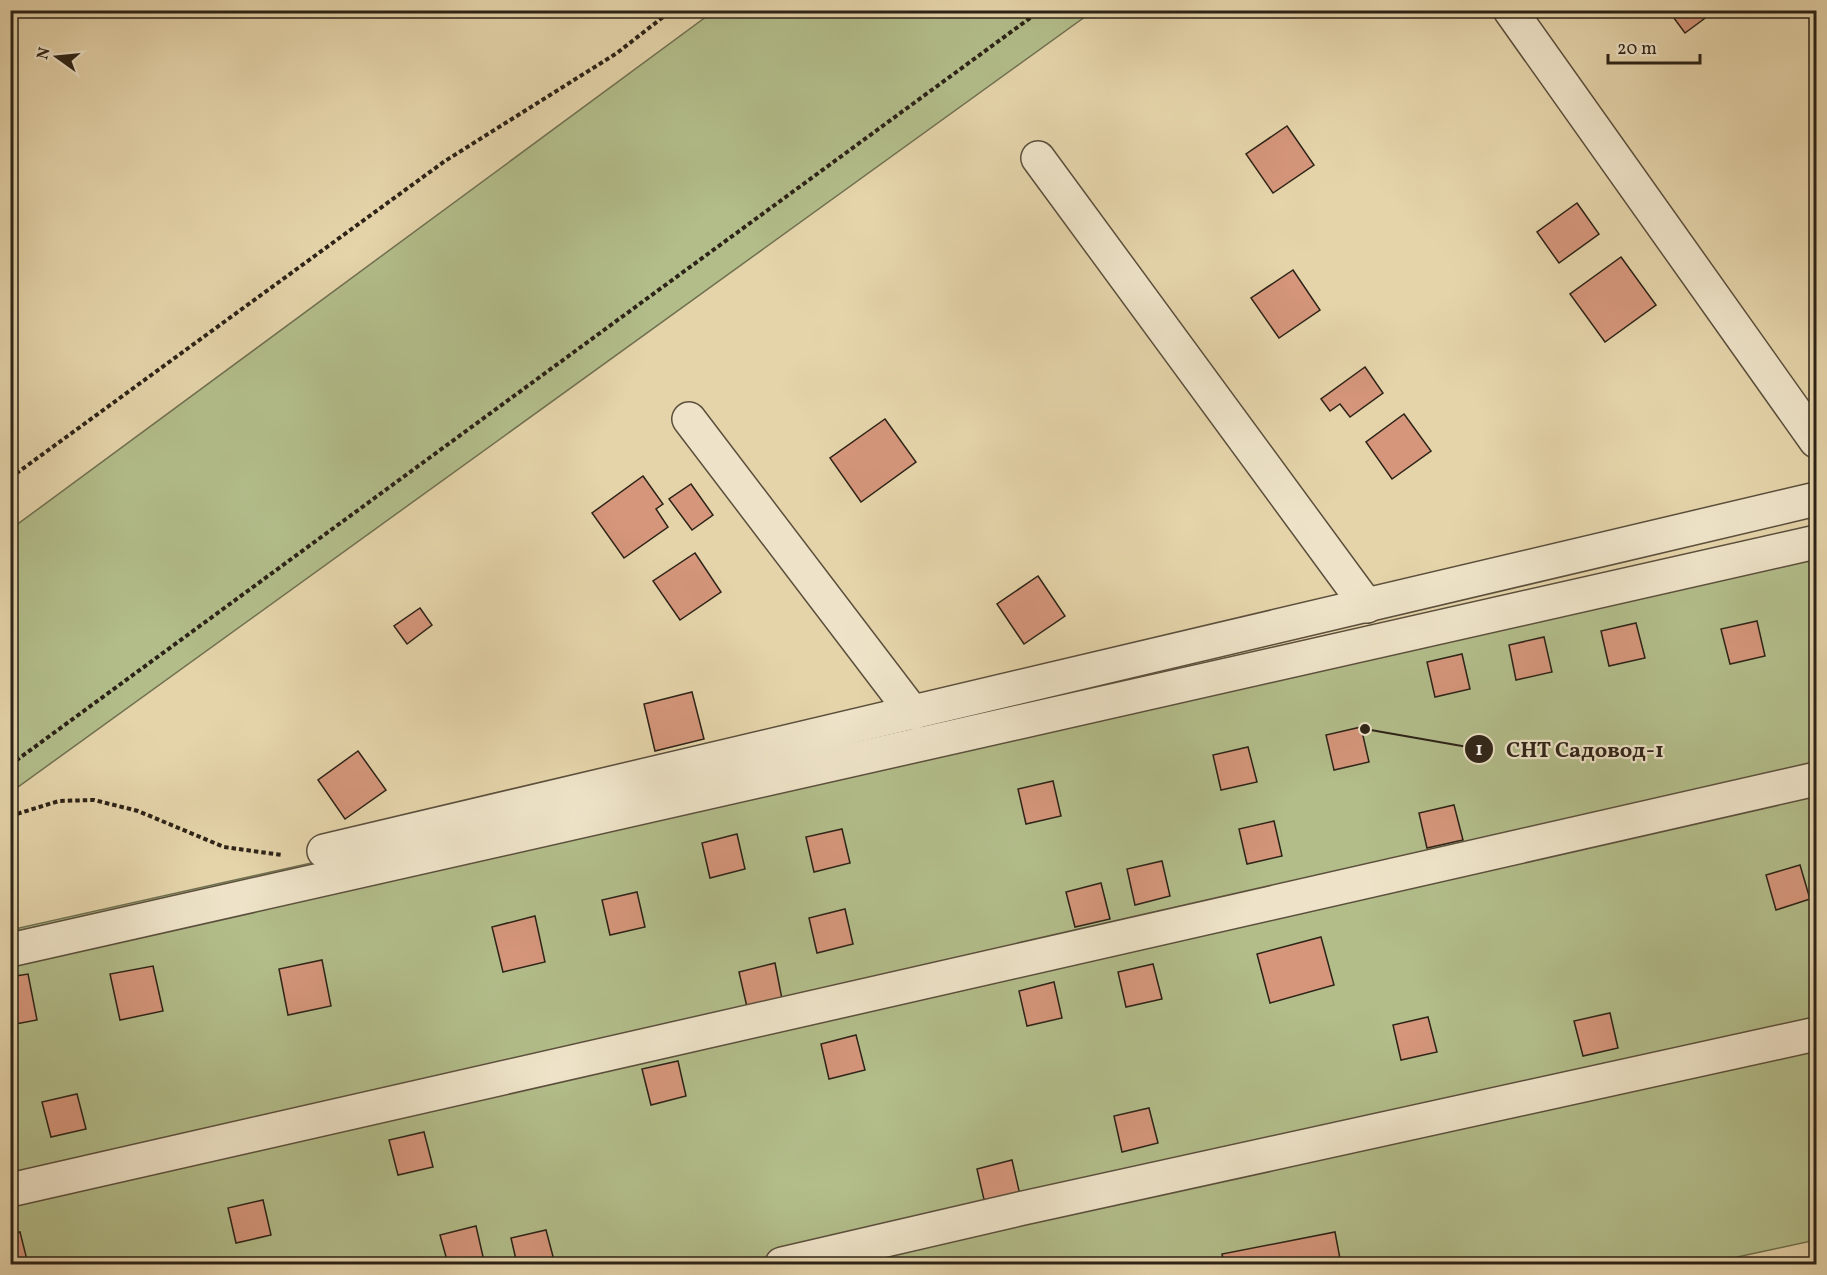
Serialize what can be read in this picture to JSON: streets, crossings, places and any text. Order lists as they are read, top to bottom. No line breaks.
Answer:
{"places":["СНТ Садовод-1"],"scale_bar":"20 m","north":"left"}
